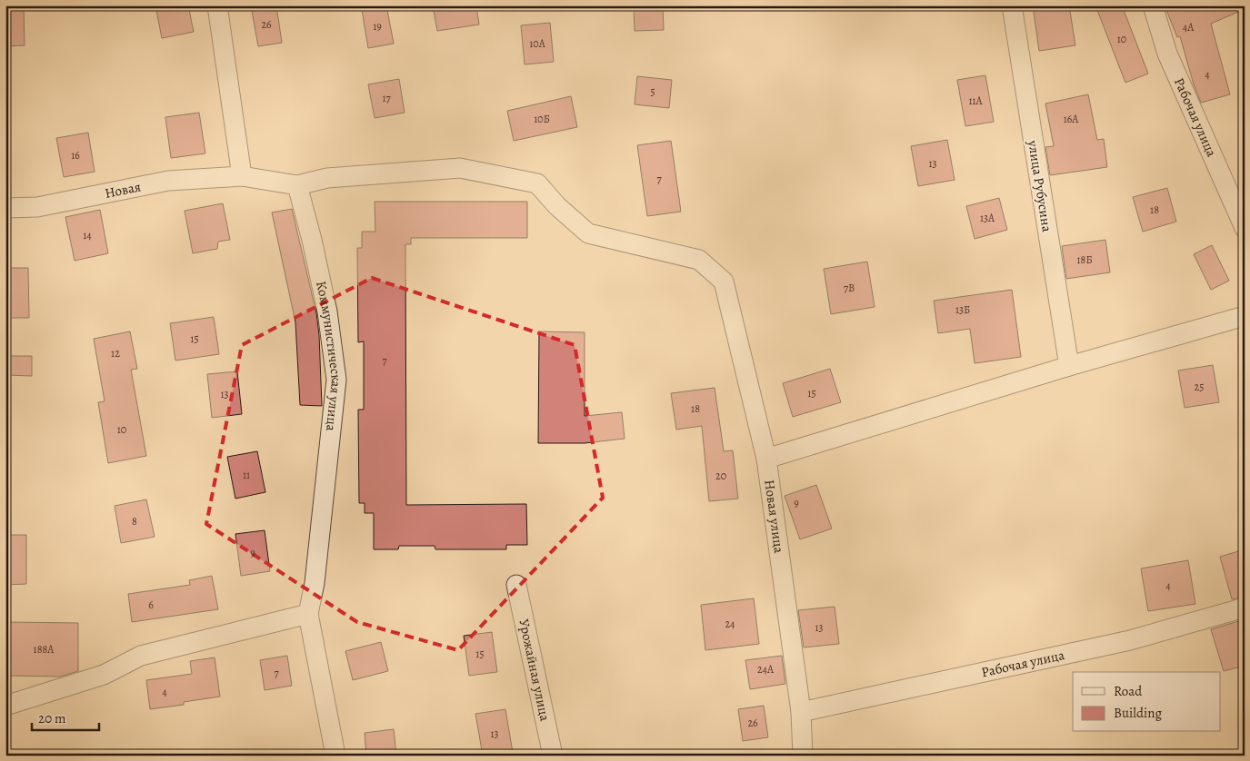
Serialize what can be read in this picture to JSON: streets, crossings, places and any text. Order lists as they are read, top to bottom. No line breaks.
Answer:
{"streets":{"street":["Рабочая улица","улица Рубусина","Новая","Коммунистическая улица","Новая улица","Урожайная улица"]},"crossings":[["Рабочая улица","Новая улица"],["Коммунистическая улица","Новая улица"]],"house_numbers":["26","19","4А","10","10А","4","5","17","11А","10Б","16А","16","13","7","18","13А","14","18Б","7В","13Б","15","12","7","25","15","13","18","10","11","20","9","8","9","4","6","24","13","188А","15","24А","7","4","26","13"],"legend":["Road","Building"],"scale_bar":"20 m"}
